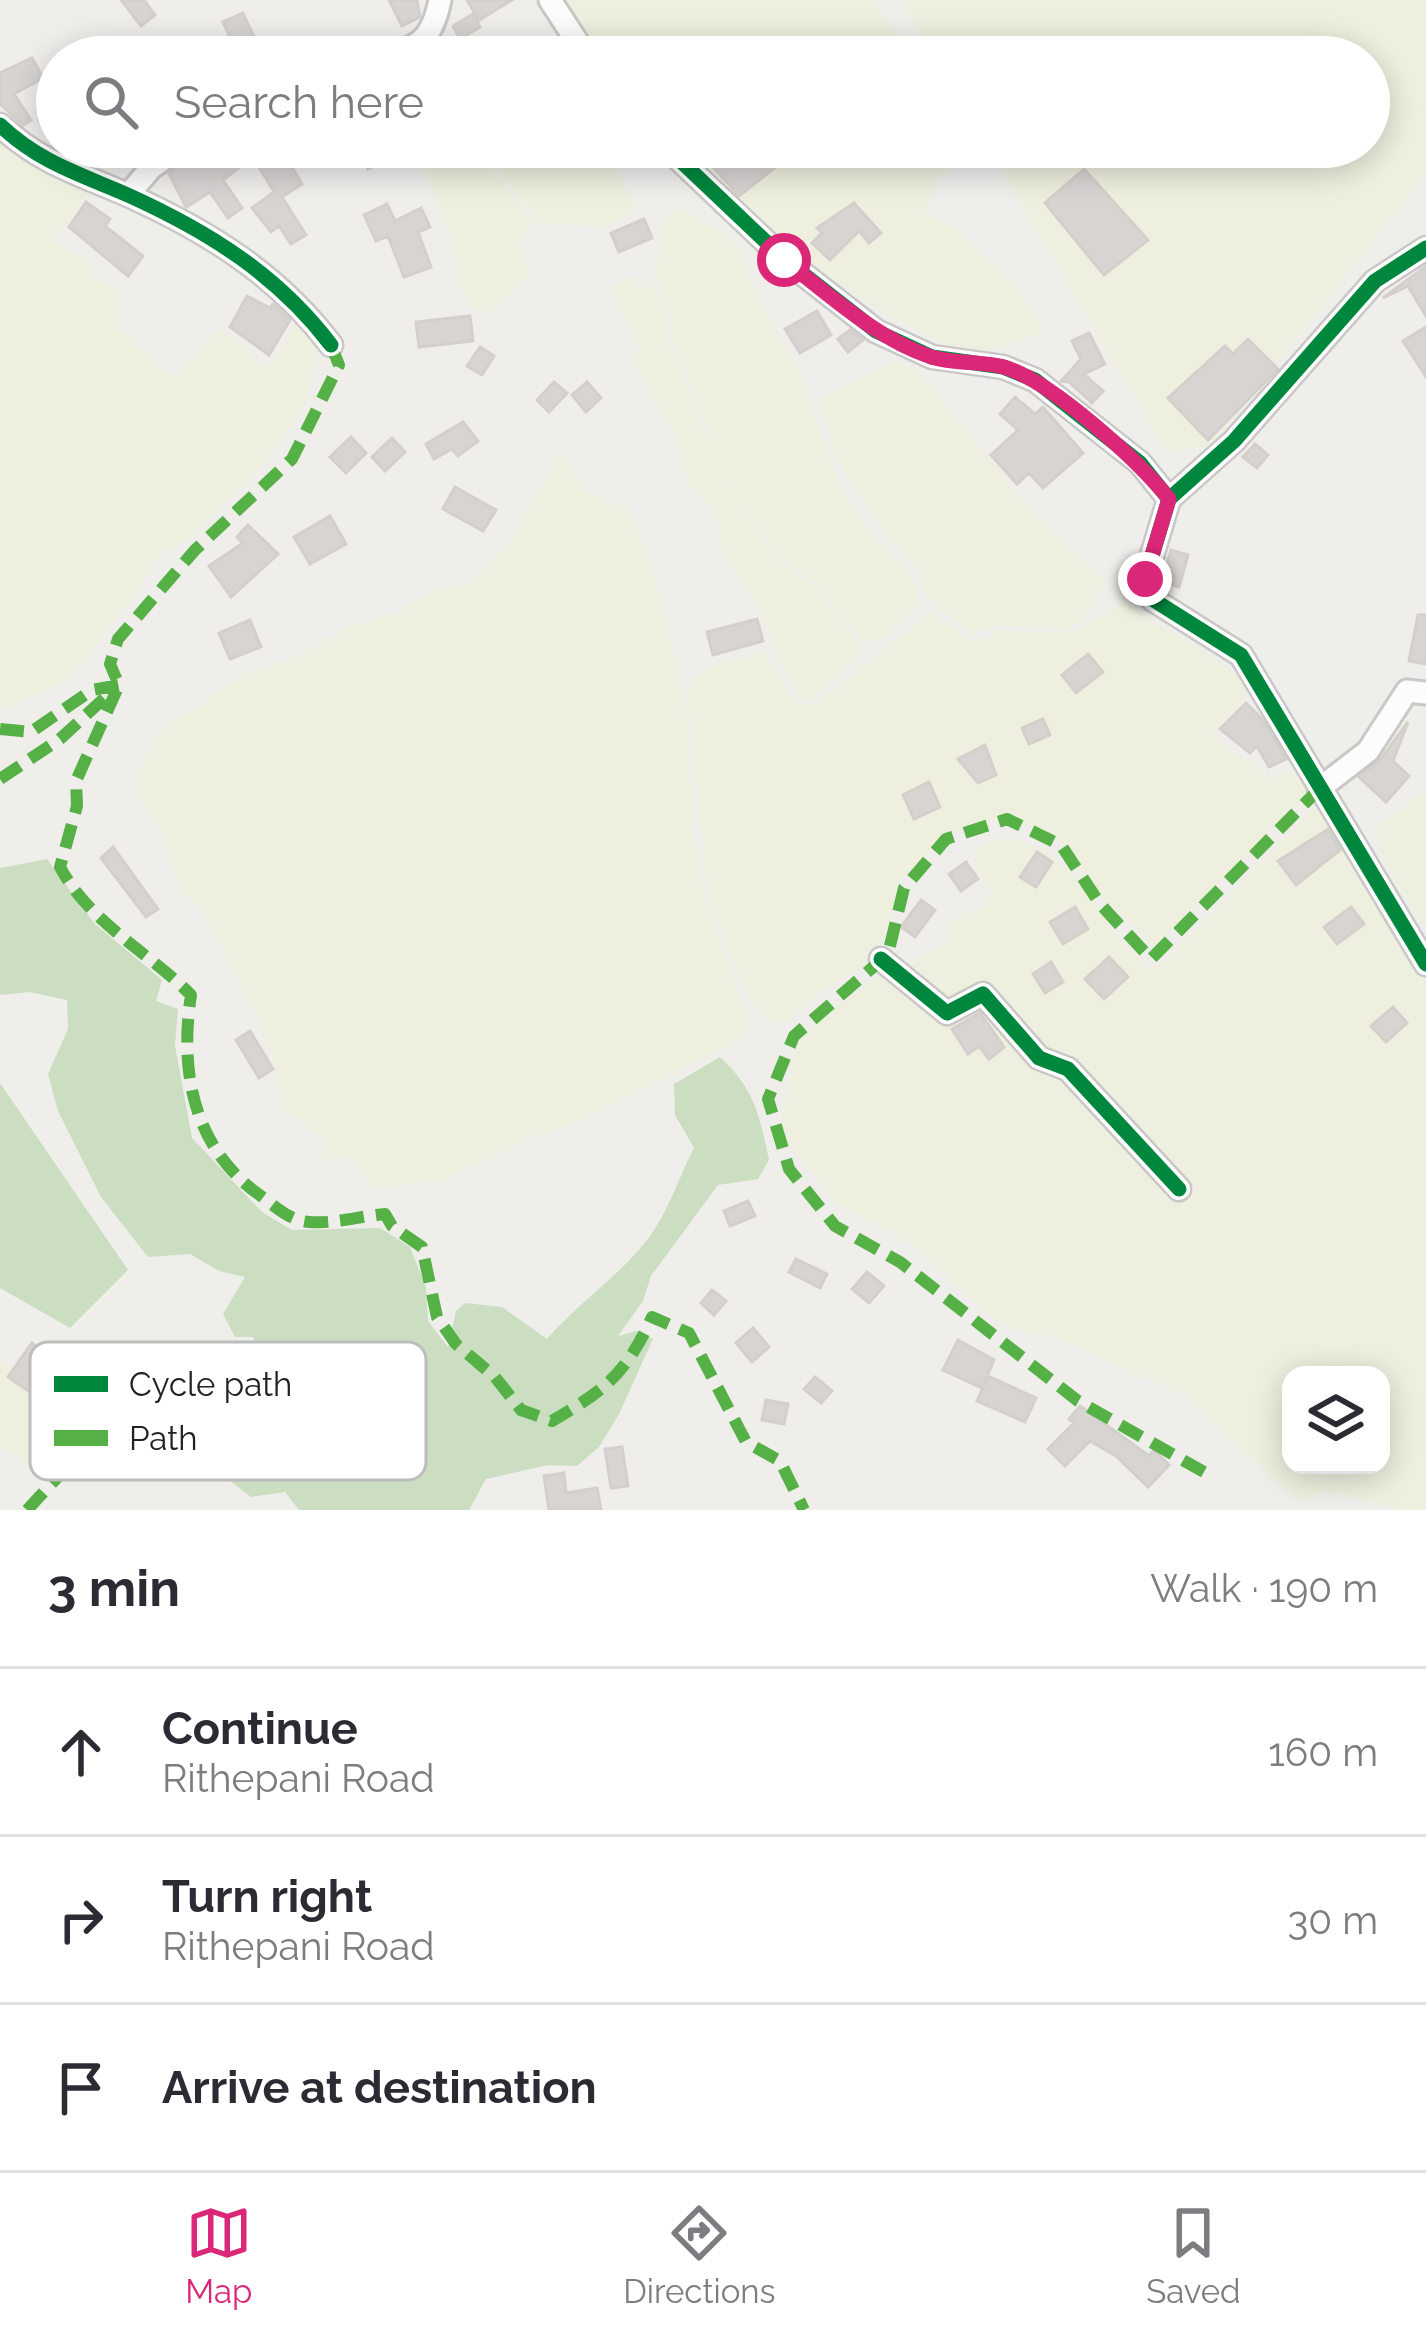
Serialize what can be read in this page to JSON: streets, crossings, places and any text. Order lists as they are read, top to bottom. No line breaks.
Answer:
{"legend":["Cycle path","Path"],"page":{"search":"Search here","heading":["3 min","Walk · 190 m"],"list":[["Continue","Rithepani Road","160 m"],["Turn right","Rithepani Road","30 m"],"Arrive at destination"],"nav":["Map","Directions","Saved"]}}
